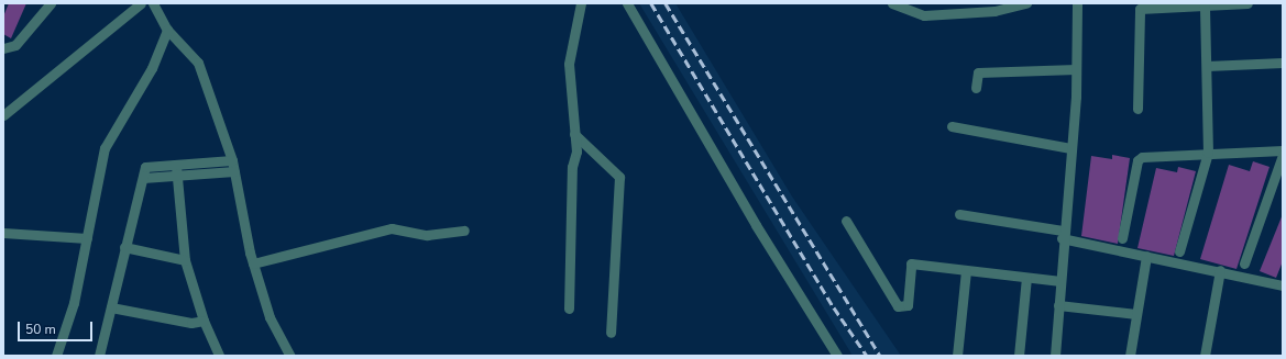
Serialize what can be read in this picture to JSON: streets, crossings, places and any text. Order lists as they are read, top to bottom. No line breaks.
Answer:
{"scale_bar":"50 m"}
